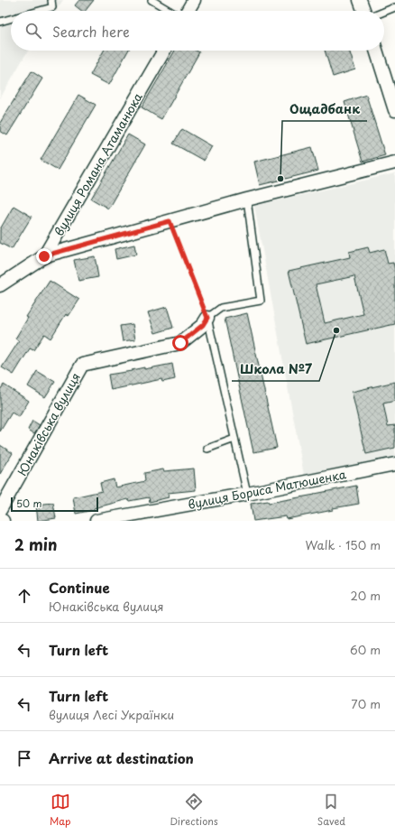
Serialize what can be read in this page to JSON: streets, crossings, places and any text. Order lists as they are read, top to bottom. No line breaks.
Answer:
{"streets":{"street":["вулиця Романа Атаманюка","Юнаківська вулиця","вулиця Бориса Матюшенка"]},"places":["Ощадбанк","Школа №7"],"scale_bar":"50 m","page":{"search":"Search here","scale":"50 m","heading":["2 min","Walk · 150 m"],"list":[["Continue","Юнаківська вулиця","20 m"],["Turn left","60 m"],["Turn left","вулиця Лесі Українки","70 m"],"Arrive at destination"],"nav":["Map","Directions","Saved"]}}
